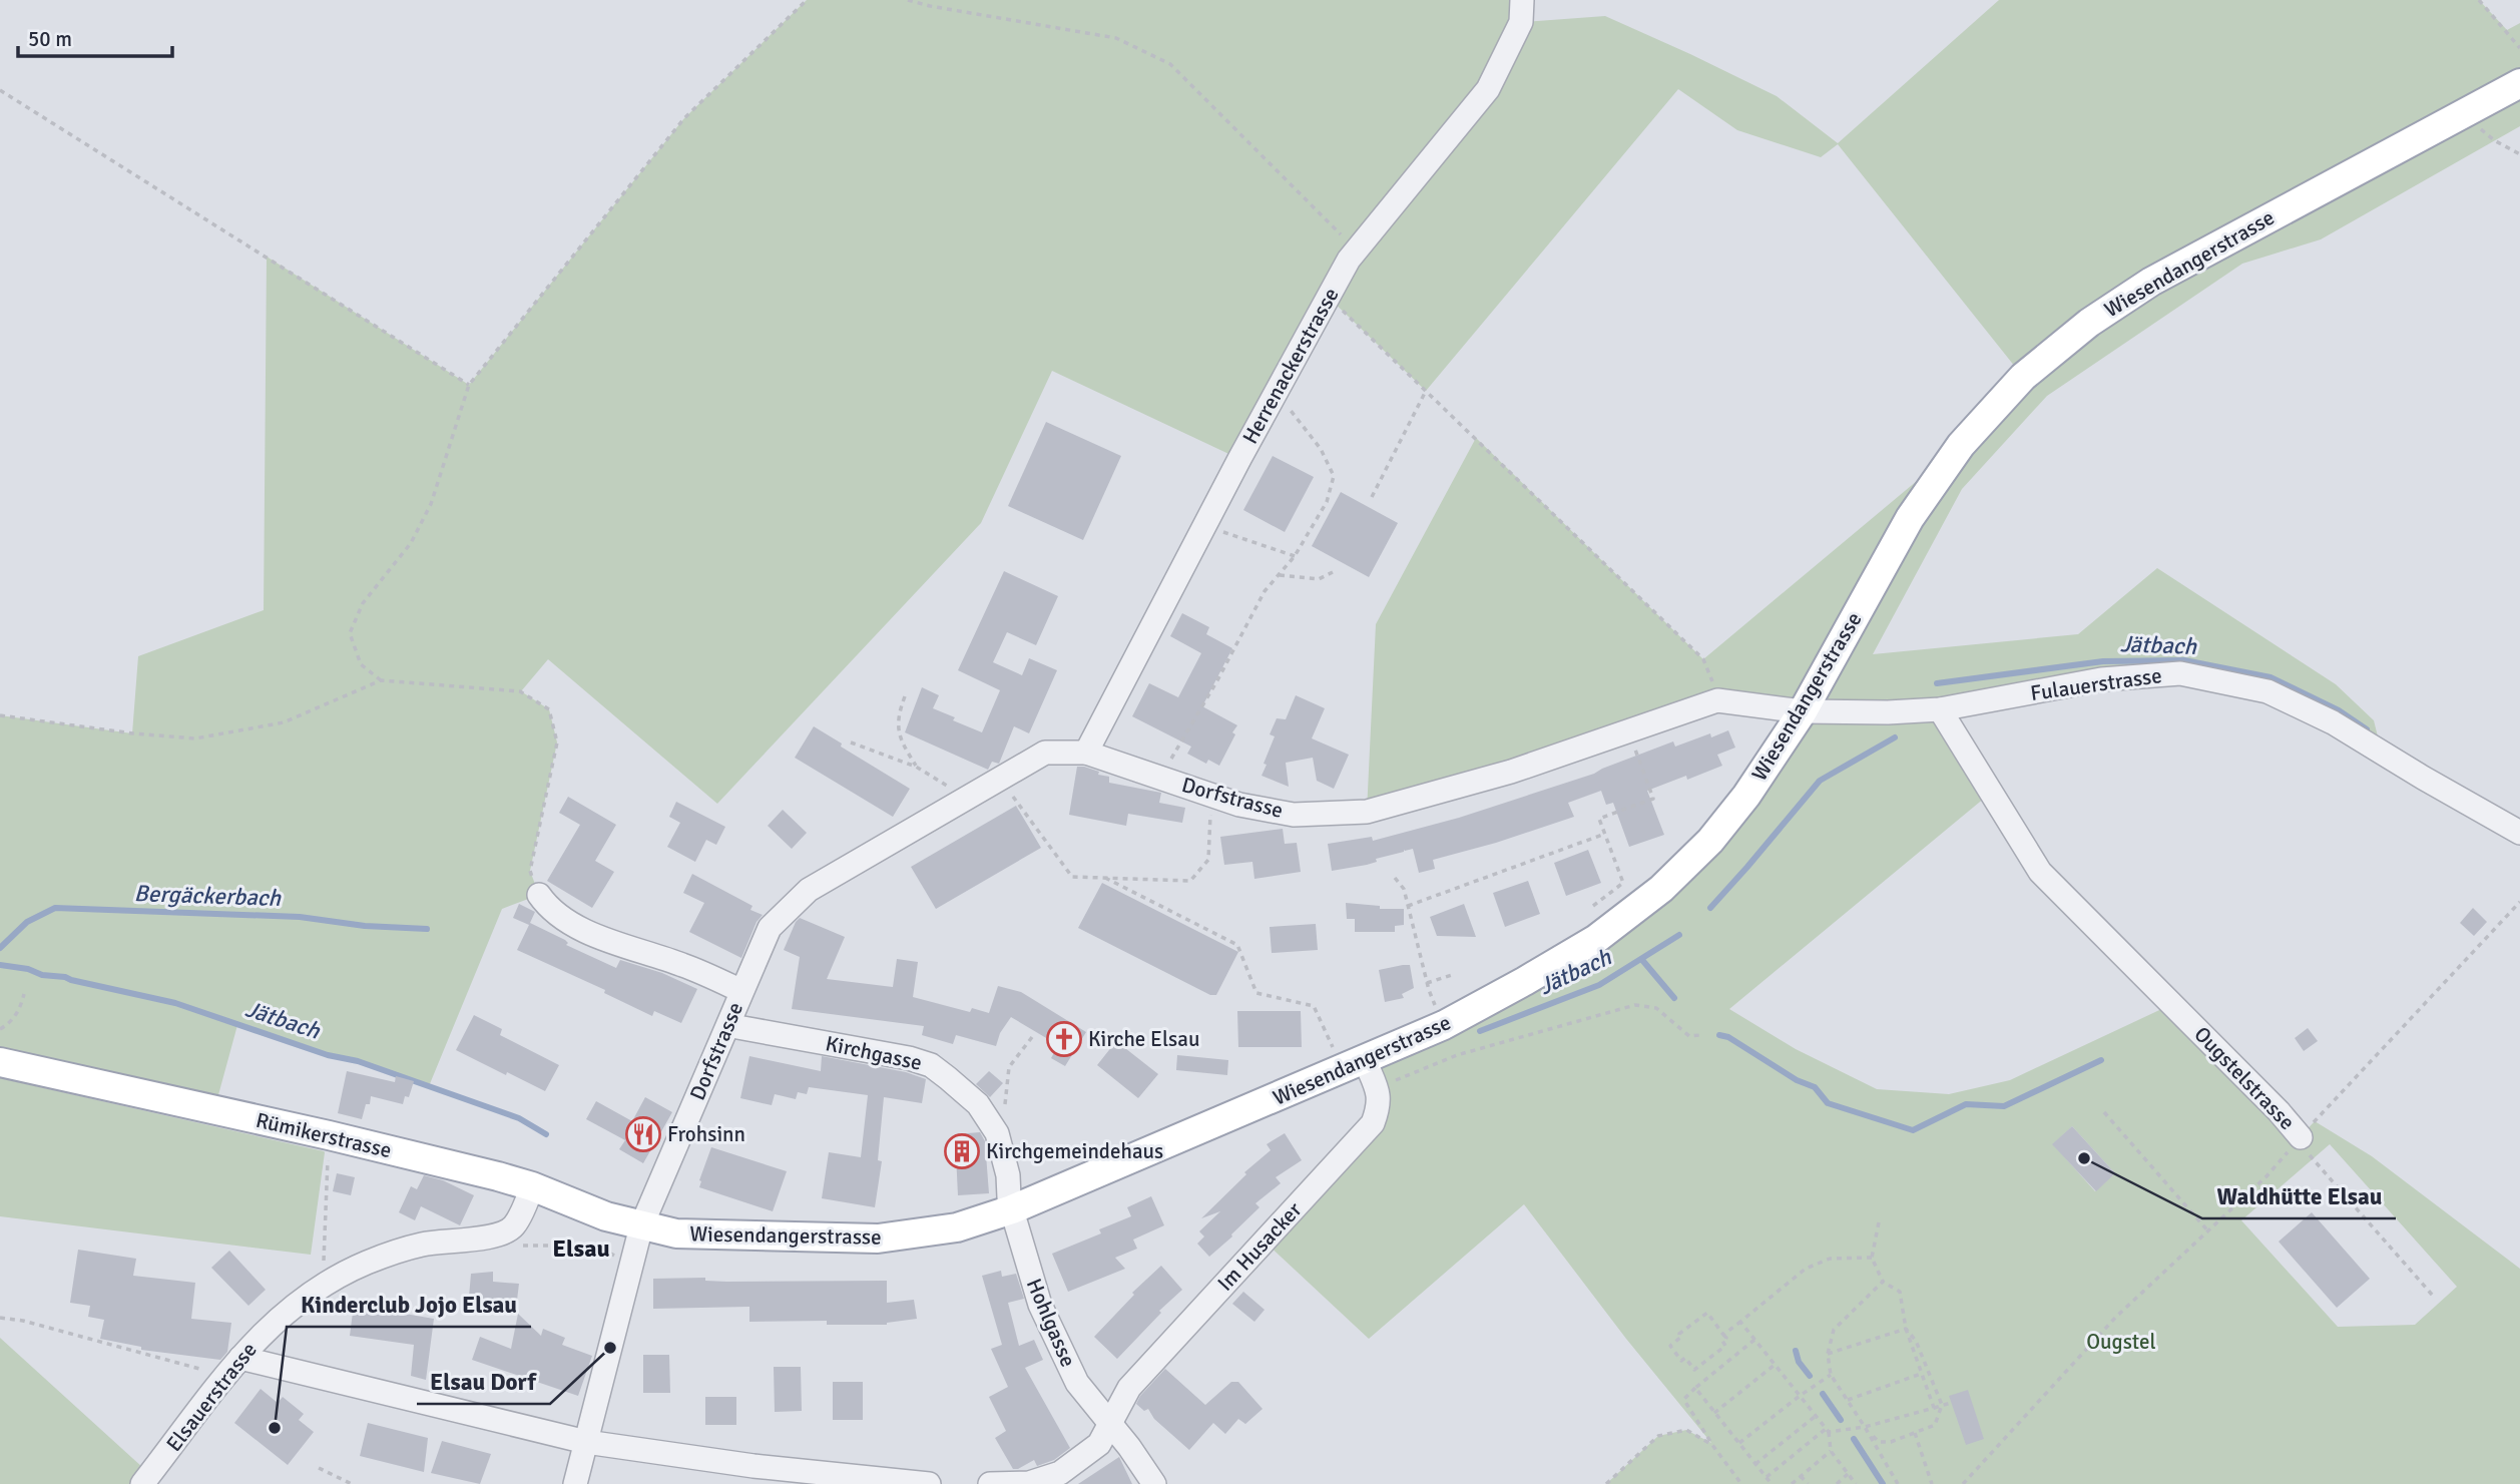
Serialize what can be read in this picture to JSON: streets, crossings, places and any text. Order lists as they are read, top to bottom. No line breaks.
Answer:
{"streets":{"main road":["Wiesendangerstrasse","Rümikerstrasse"],"street":["Herrenackerstrasse","Fulauerstrasse","Dorfstrasse","Kirchgasse","Ougstelstrasse","Im Husacker","Hohlgasse","Elsauerstrasse"]},"crossings":[["Wiesendangerstrasse","Fulauerstrasse"],["Wiesendangerstrasse","Dorfstrasse"],["Wiesendangerstrasse","Kirchgasse"],["Wiesendangerstrasse","Rümikerstrasse"],["Wiesendangerstrasse","Im Husacker"],["Wiesendangerstrasse","Hohlgasse"],["Herrenackerstrasse","Dorfstrasse"],["Fulauerstrasse","Dorfstrasse"],["Fulauerstrasse","Ougstelstrasse"],["Dorfstrasse","Kirchgasse"],["Dorfstrasse","Rümikerstrasse"],["Kirchgasse","Hohlgasse"],["Im Husacker","Hohlgasse"]],"districts":["Elsau"],"water":["Jätbach","Bergäckerbach"],"parks":["Ougstel"],"places":{"church":["Kirche Elsau"],"restaurant":["Frohsinn"],"building":["Kirchgemeindehaus"],"other":["Waldhütte Elsau","Elsau Dorf","Kinderclub Jojo Elsau"]},"scale_bar":"50 m"}
